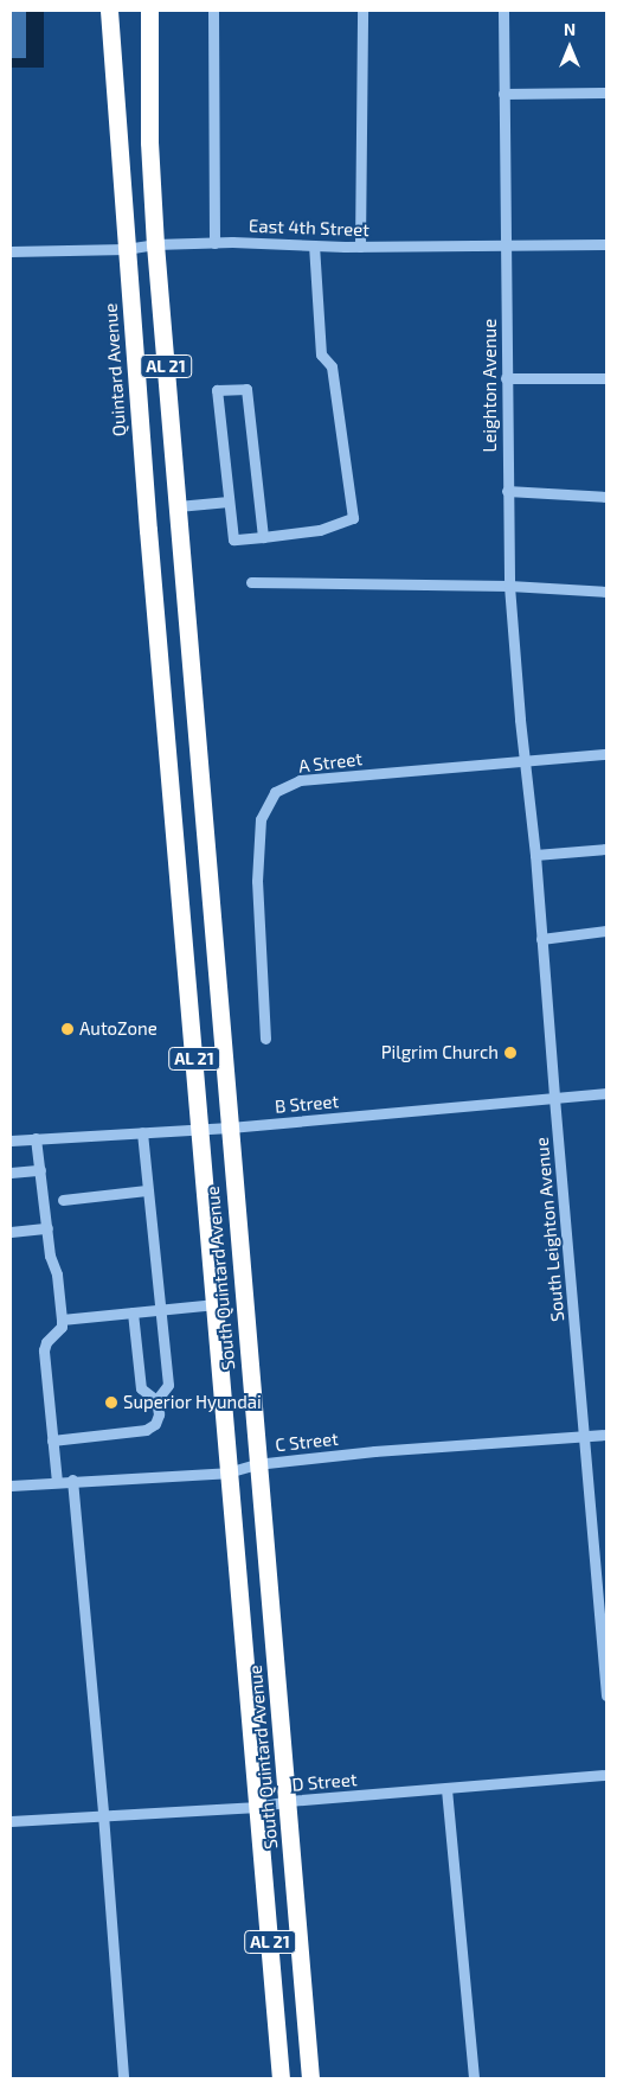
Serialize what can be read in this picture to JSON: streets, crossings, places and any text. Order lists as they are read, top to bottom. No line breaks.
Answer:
{"streets":{"highway":["AL 21","Quintard Avenue","South Quintard Avenue"],"street":["East 4th Street","Leighton Avenue","A Street","B Street","South Leighton Avenue","C Street","D Street"]},"crossings":[["East 4th Street","AL 21"],["East 4th Street","Quintard Avenue"],["East 4th Street","Leighton Avenue"],["AL 21","South Quintard Avenue"],["Quintard Avenue","South Quintard Avenue"],["Leighton Avenue","A Street"],["Leighton Avenue","South Leighton Avenue"],["A Street","South Leighton Avenue"],["B Street","South Leighton Avenue"],["B Street","South Quintard Avenue"],["South Leighton Avenue","C Street"],["South Quintard Avenue","C Street"],["South Quintard Avenue","D Street"]],"places":["AutoZone","Pilgrim Church","Superior Hyundai"],"north":"top"}
